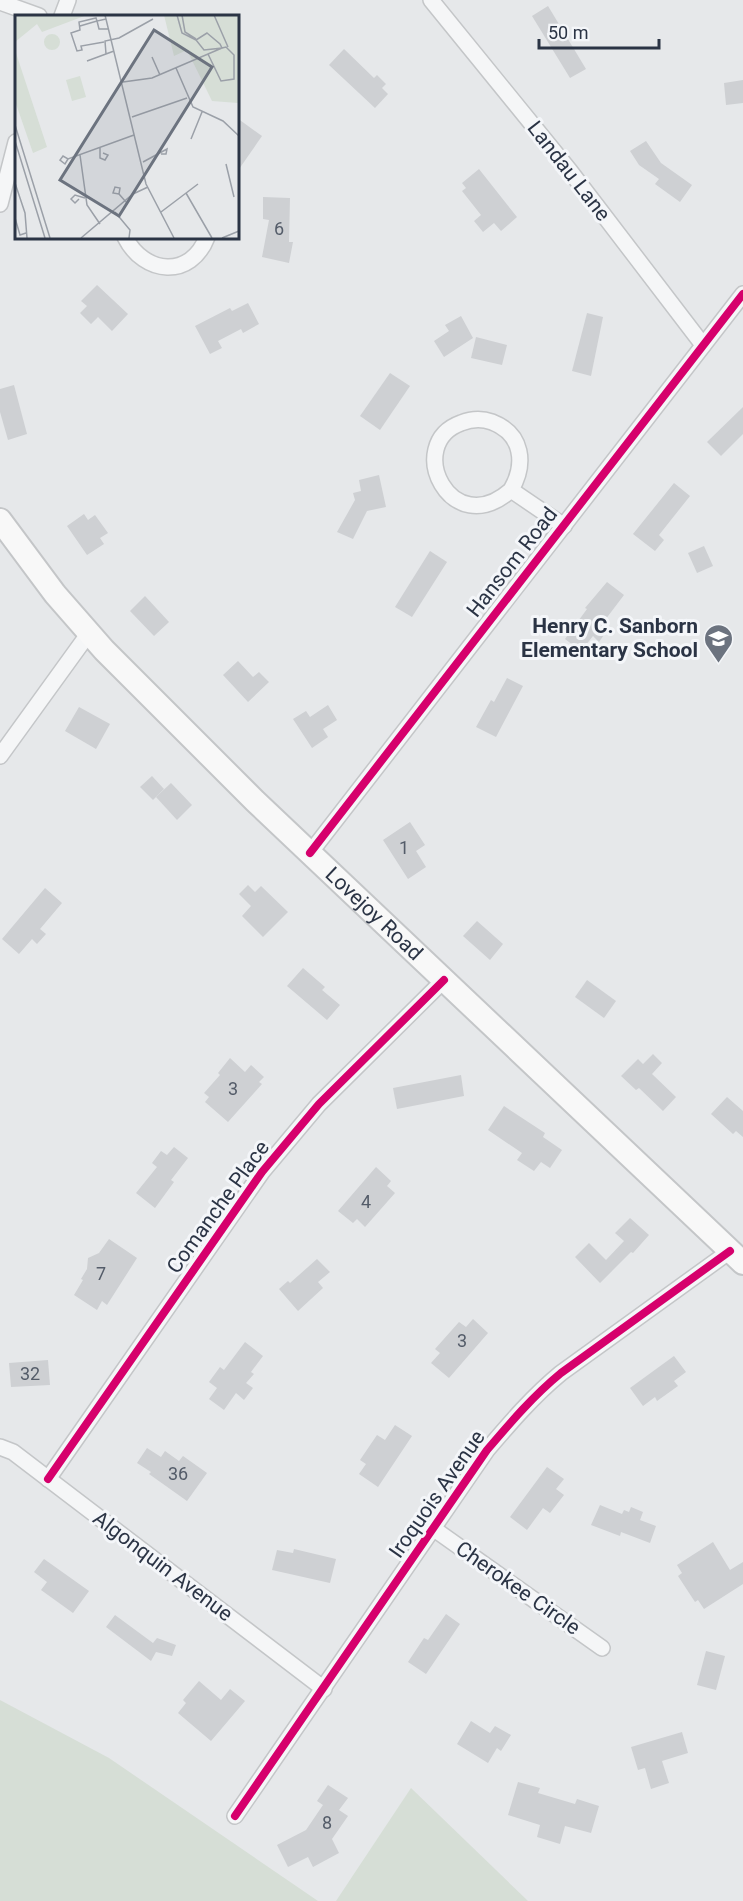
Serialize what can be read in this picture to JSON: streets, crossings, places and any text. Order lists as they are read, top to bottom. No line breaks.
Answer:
{"streets":{"main road":["Lovejoy Road"],"street":["Landau Lane","Hansom Road","Comanche Place","Iroquois Avenue","Algonquin Avenue","Cherokee Circle"]},"crossings":[["Landau Lane","Hansom Road"],["Hansom Road","Lovejoy Road"],["Lovejoy Road","Comanche Place"],["Lovejoy Road","Iroquois Avenue"],["Comanche Place","Algonquin Avenue"],["Iroquois Avenue","Algonquin Avenue"],["Iroquois Avenue","Cherokee Circle"]],"places":{"school or university":["Henry C. Sanborn Elementary School"]},"house_numbers":["6","1","3","4","7","3","32","36","8"],"scale_bar":"50 m"}
